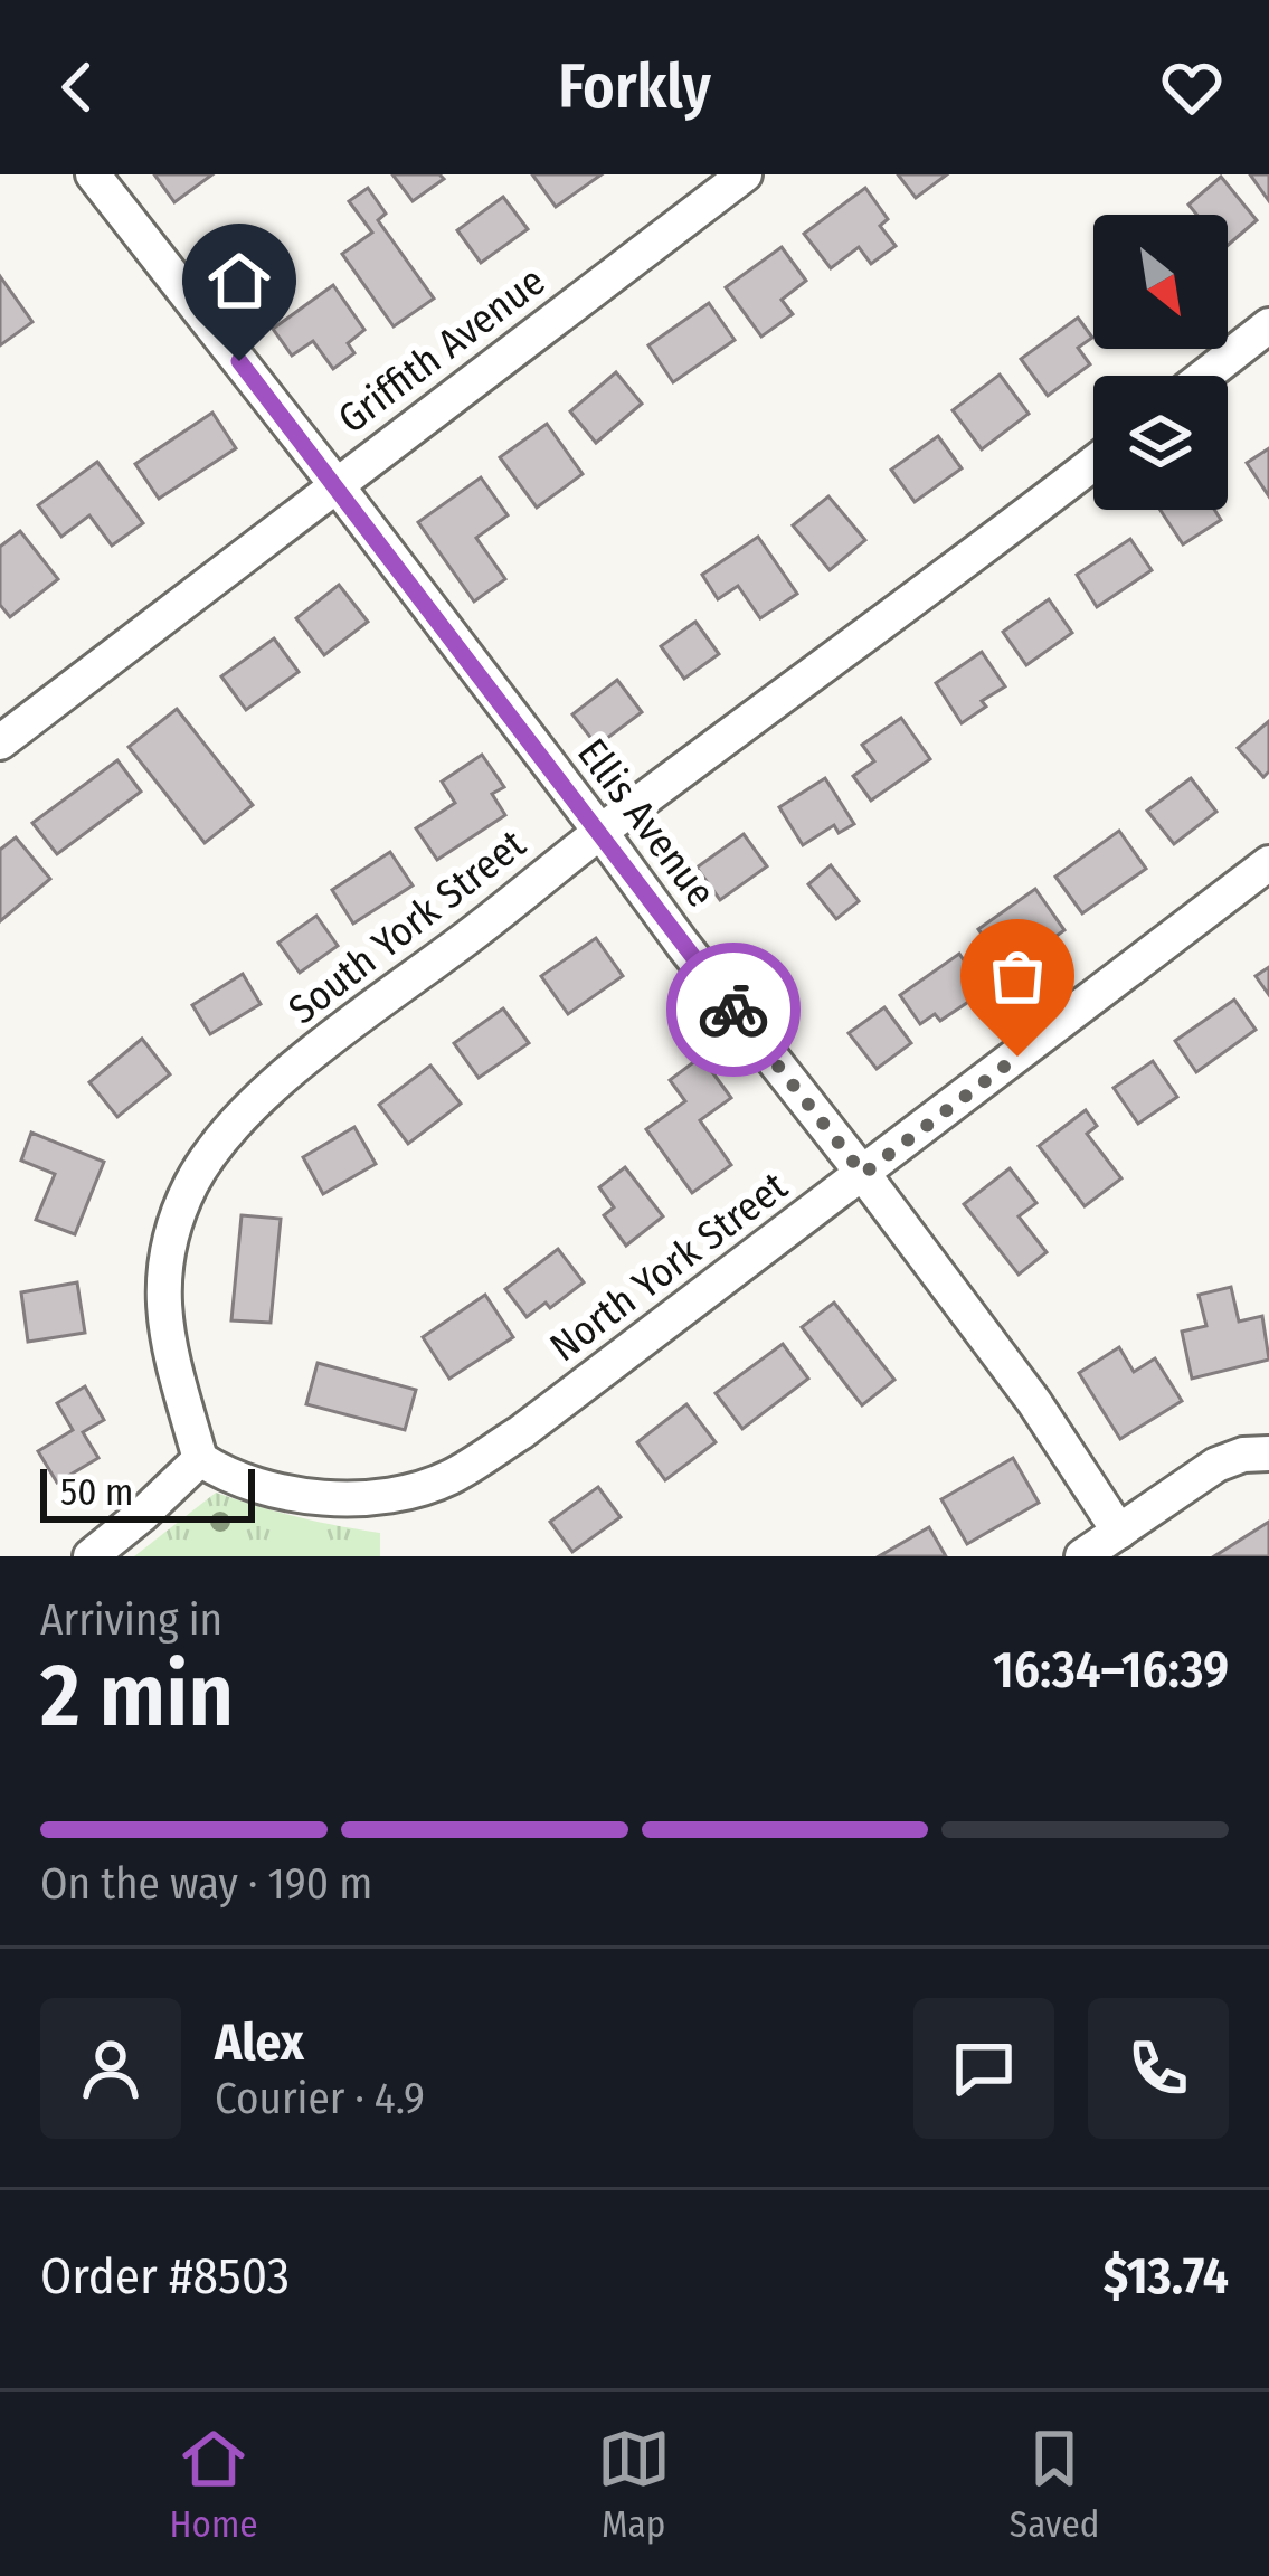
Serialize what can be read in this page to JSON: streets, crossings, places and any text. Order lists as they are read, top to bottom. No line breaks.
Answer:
{"streets":{"street":["Griffith Avenue","Ellis Avenue","South York Street","North York Street"]},"crossings":[["Griffith Avenue","Ellis Avenue"],["Ellis Avenue","South York Street"],["Ellis Avenue","North York Street"],["South York Street","North York Street"]],"scale_bar":"50 m","north":"bottom right","page":{"header":"Forkly","scale":"50 m","heading":["2 min","Arriving in","16:34–16:39"],"panel":["Alex","Courier · 4.9","Order #8503","$13.74"],"bar":"On the way · 190 m","tabs":["Home","Map","Saved"]}}
